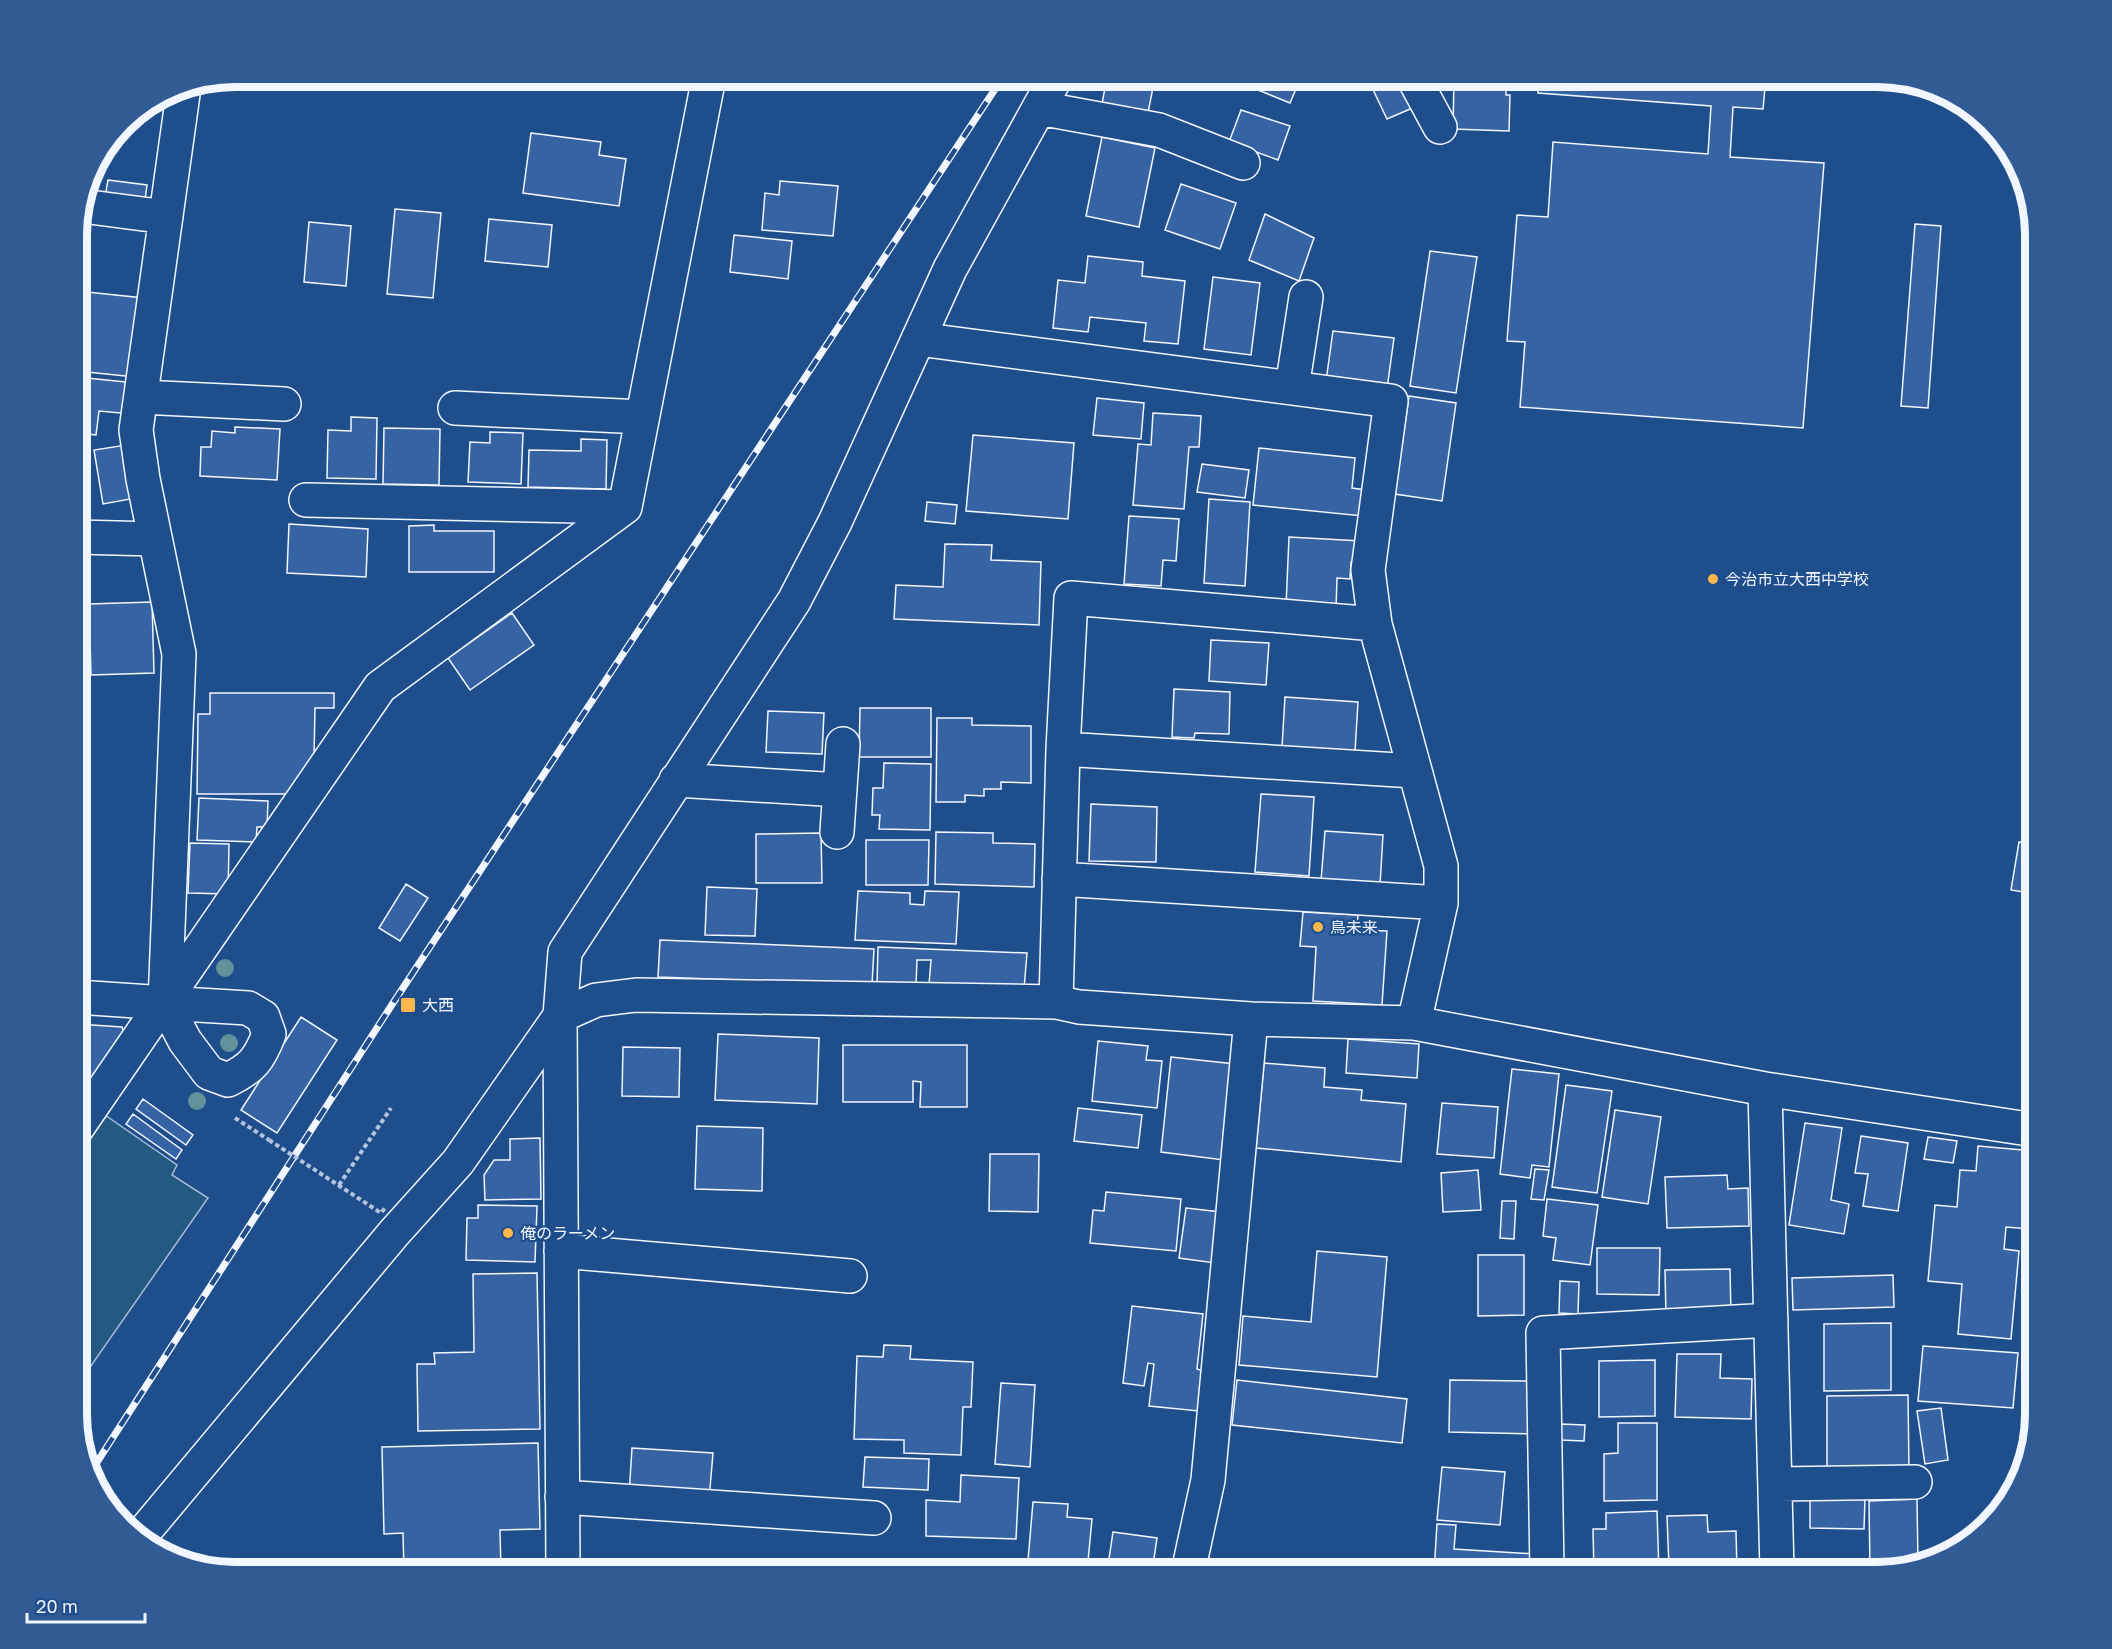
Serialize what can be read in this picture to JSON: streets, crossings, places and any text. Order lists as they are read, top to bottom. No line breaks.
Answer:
{"places":{"other":["今治市立大西中学校","鳥未来","俺のラーメン"],"transit":["大西"]},"scale_bar":"20 m"}
